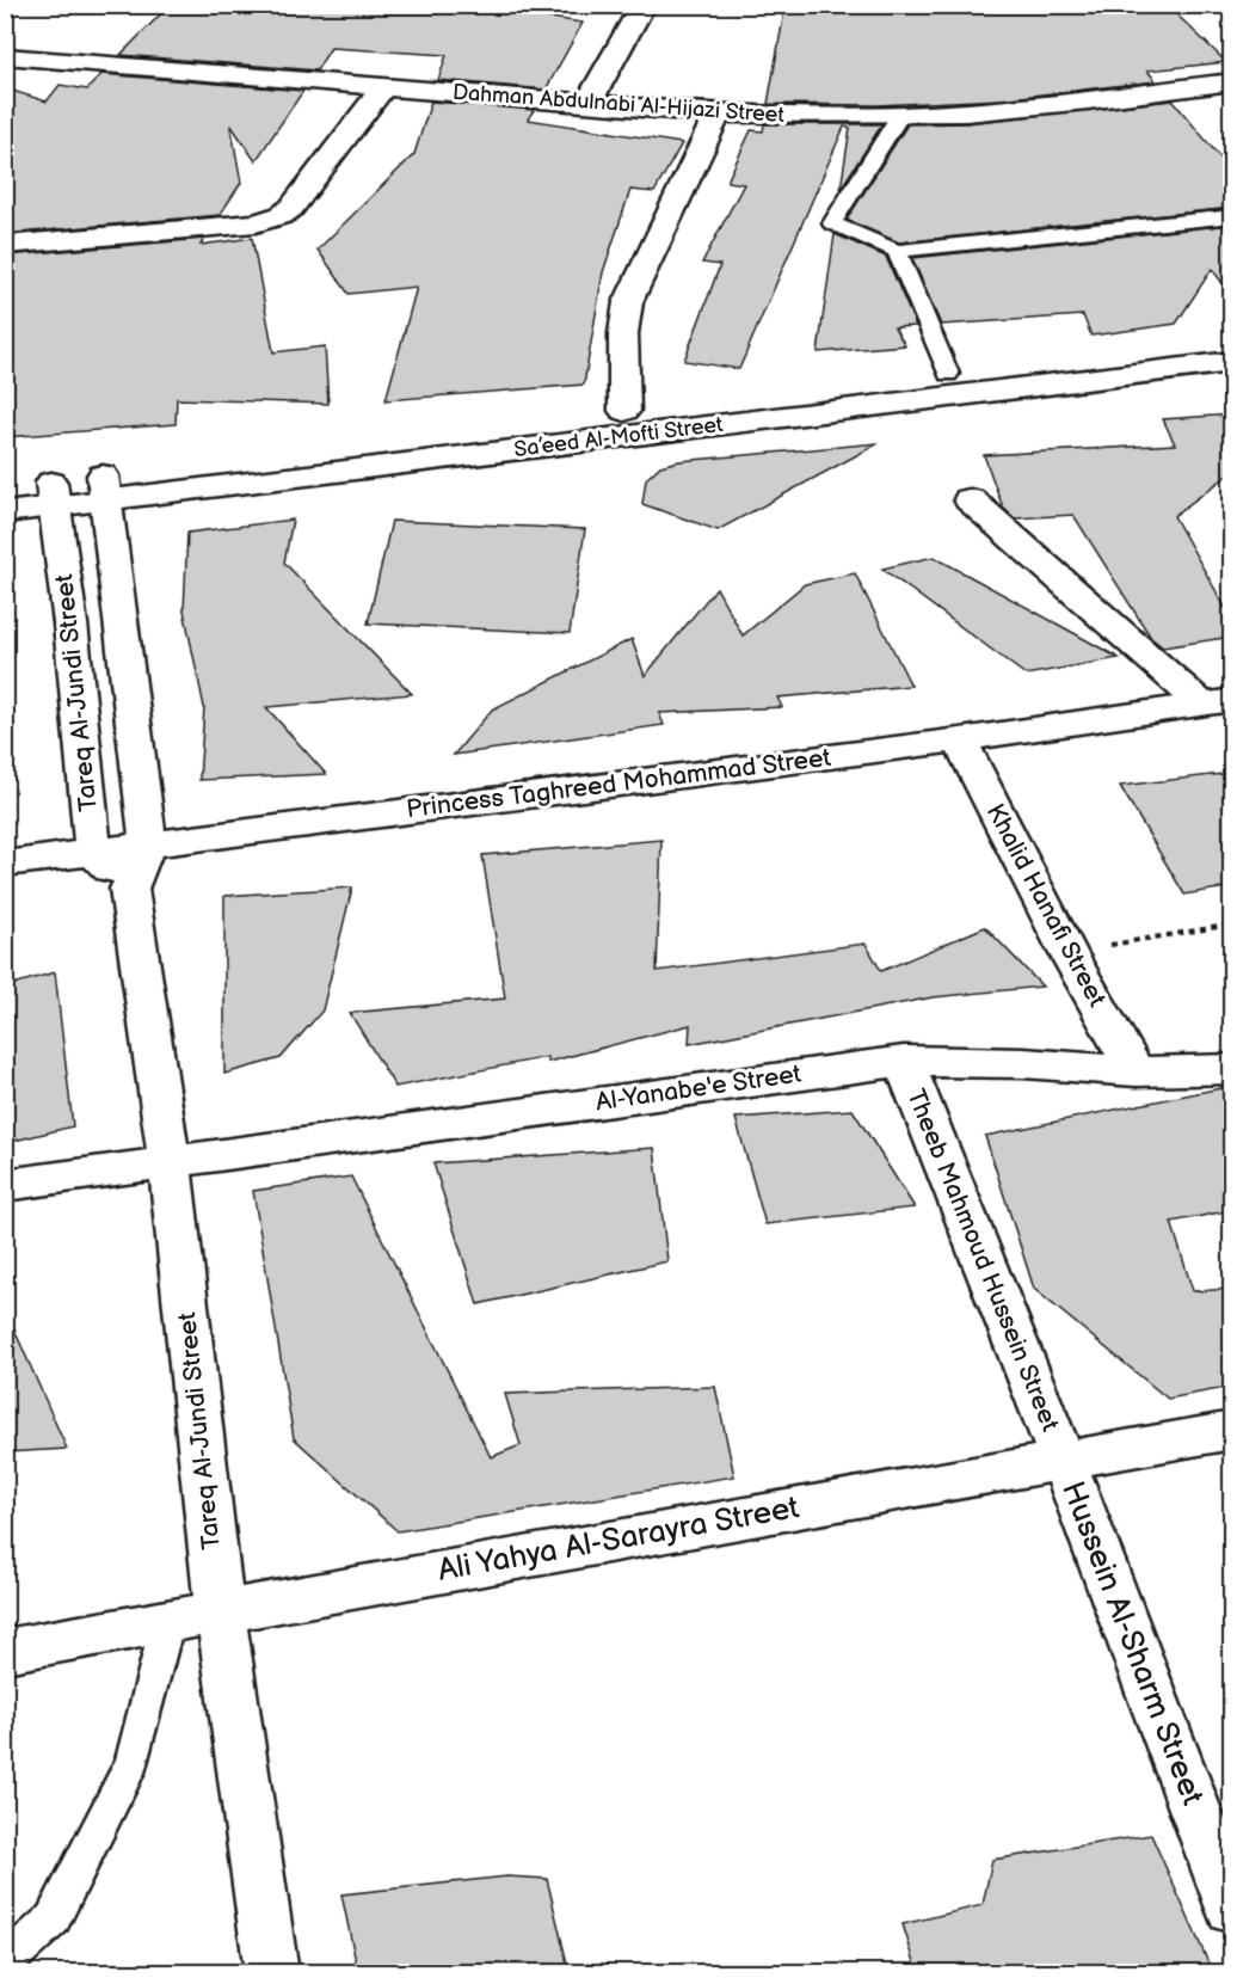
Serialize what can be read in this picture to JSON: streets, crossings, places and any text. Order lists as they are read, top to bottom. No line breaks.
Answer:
{"streets":{"street":["Dahman Abdulnabi Al-Hijazi Street","Sa’eed Al-Mofti Street","Tareq Al-Jundi Street","Princess Taghreed Mohammad Street","Khalid Hanafi Street","Al-Yanabe'e Street","Theeb Mahmoud Hussein Street","Ali Yahya Al-Sarayra Street","Hussein Al-Sharm Street"]},"crossings":[["Sa’eed Al-Mofti Street","Tareq Al-Jundi Street"],["Tareq Al-Jundi Street","Princess Taghreed Mohammad Street"],["Tareq Al-Jundi Street","Al-Yanabe'e Street"],["Tareq Al-Jundi Street","Ali Yahya Al-Sarayra Street"],["Princess Taghreed Mohammad Street","Khalid Hanafi Street"],["Khalid Hanafi Street","Al-Yanabe'e Street"],["Al-Yanabe'e Street","Theeb Mahmoud Hussein Street"],["Theeb Mahmoud Hussein Street","Ali Yahya Al-Sarayra Street"],["Theeb Mahmoud Hussein Street","Hussein Al-Sharm Street"],["Ali Yahya Al-Sarayra Street","Hussein Al-Sharm Street"]]}
